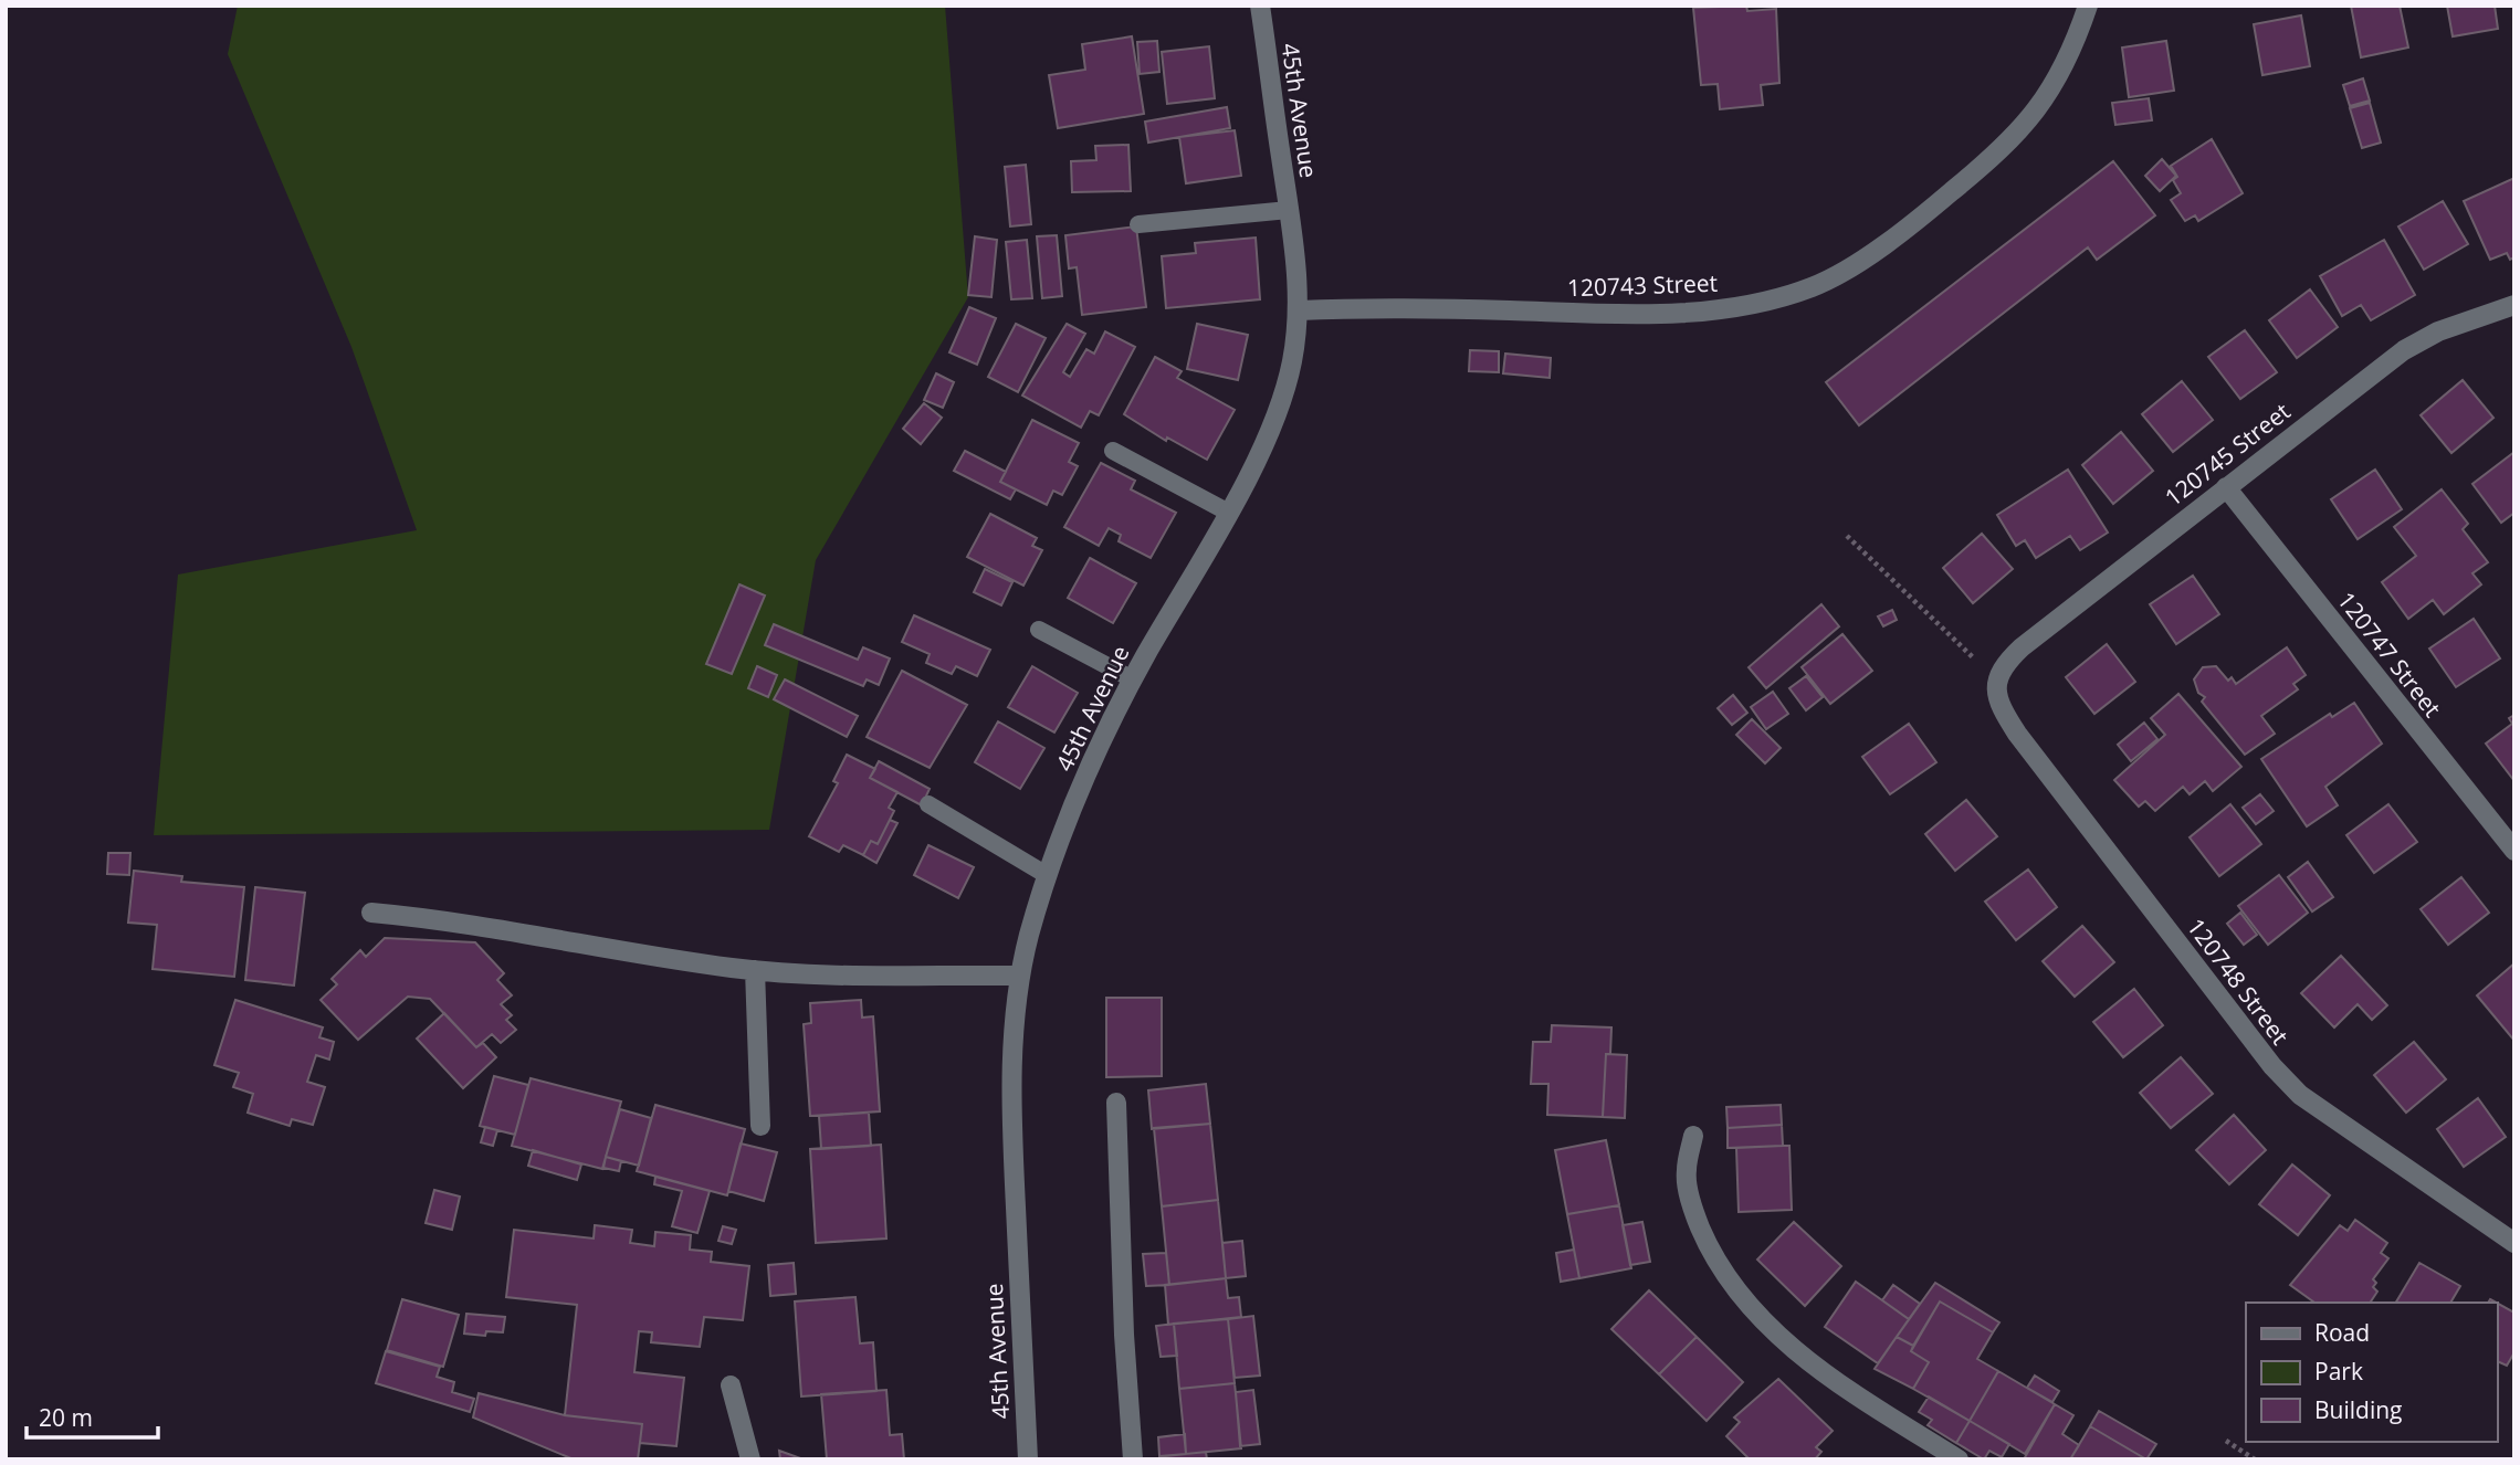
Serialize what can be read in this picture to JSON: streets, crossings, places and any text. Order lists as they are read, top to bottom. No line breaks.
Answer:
{"streets":{"street":["45th Avenue","120743 Street","120745 Street","120747 Street","120748 Street"]},"crossings":[["45th Avenue","120743 Street"],["120745 Street","120747 Street"],["120745 Street","120748 Street"]],"legend":["Road","Park","Building"],"scale_bar":"20 m"}
